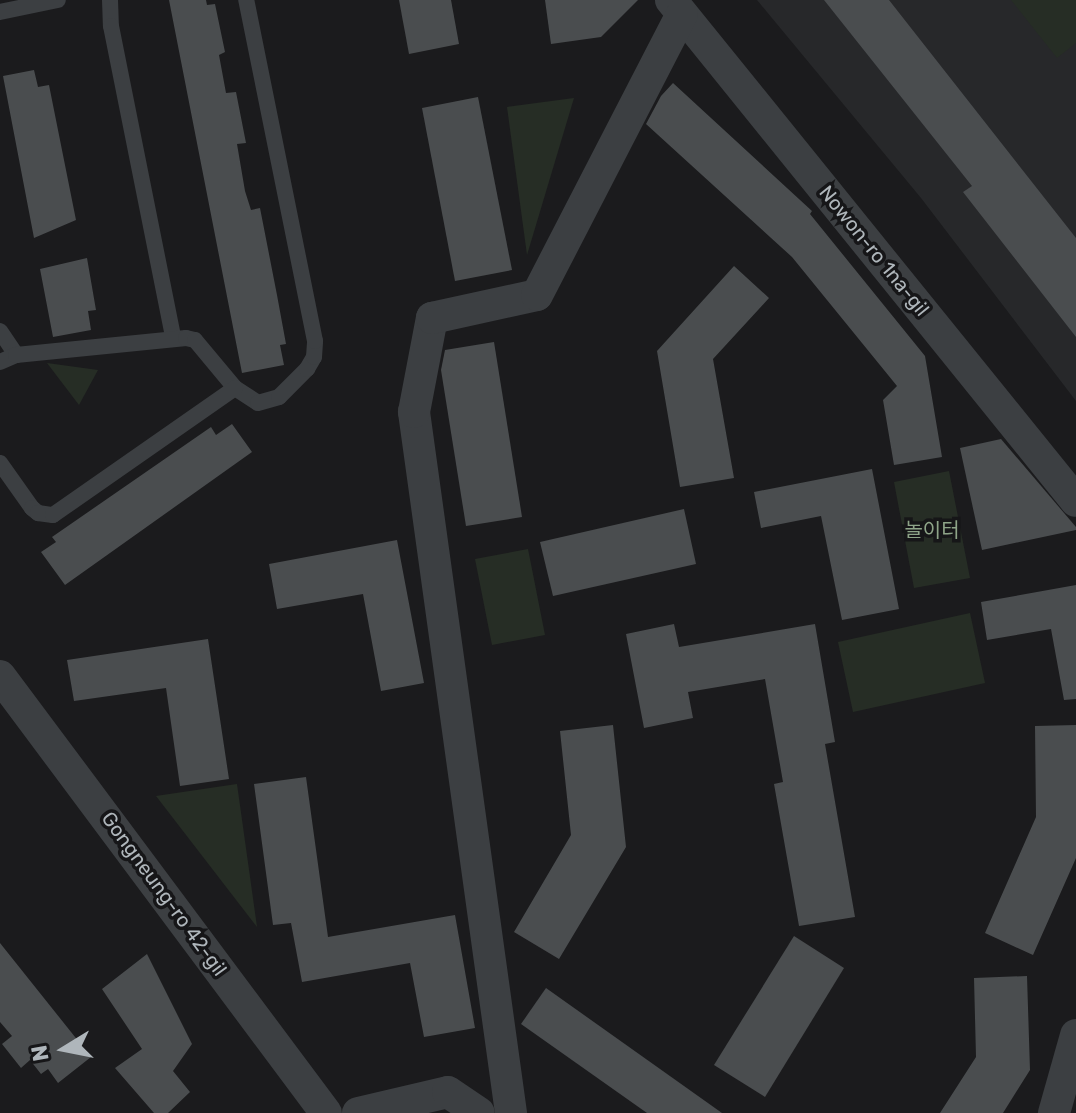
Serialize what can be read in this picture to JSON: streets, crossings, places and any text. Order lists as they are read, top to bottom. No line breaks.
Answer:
{"streets":{"street":["Nowon-ro 1na-gil","Gongneung-ro 42-gil"]},"parks":["놀이터"],"north":"left"}
